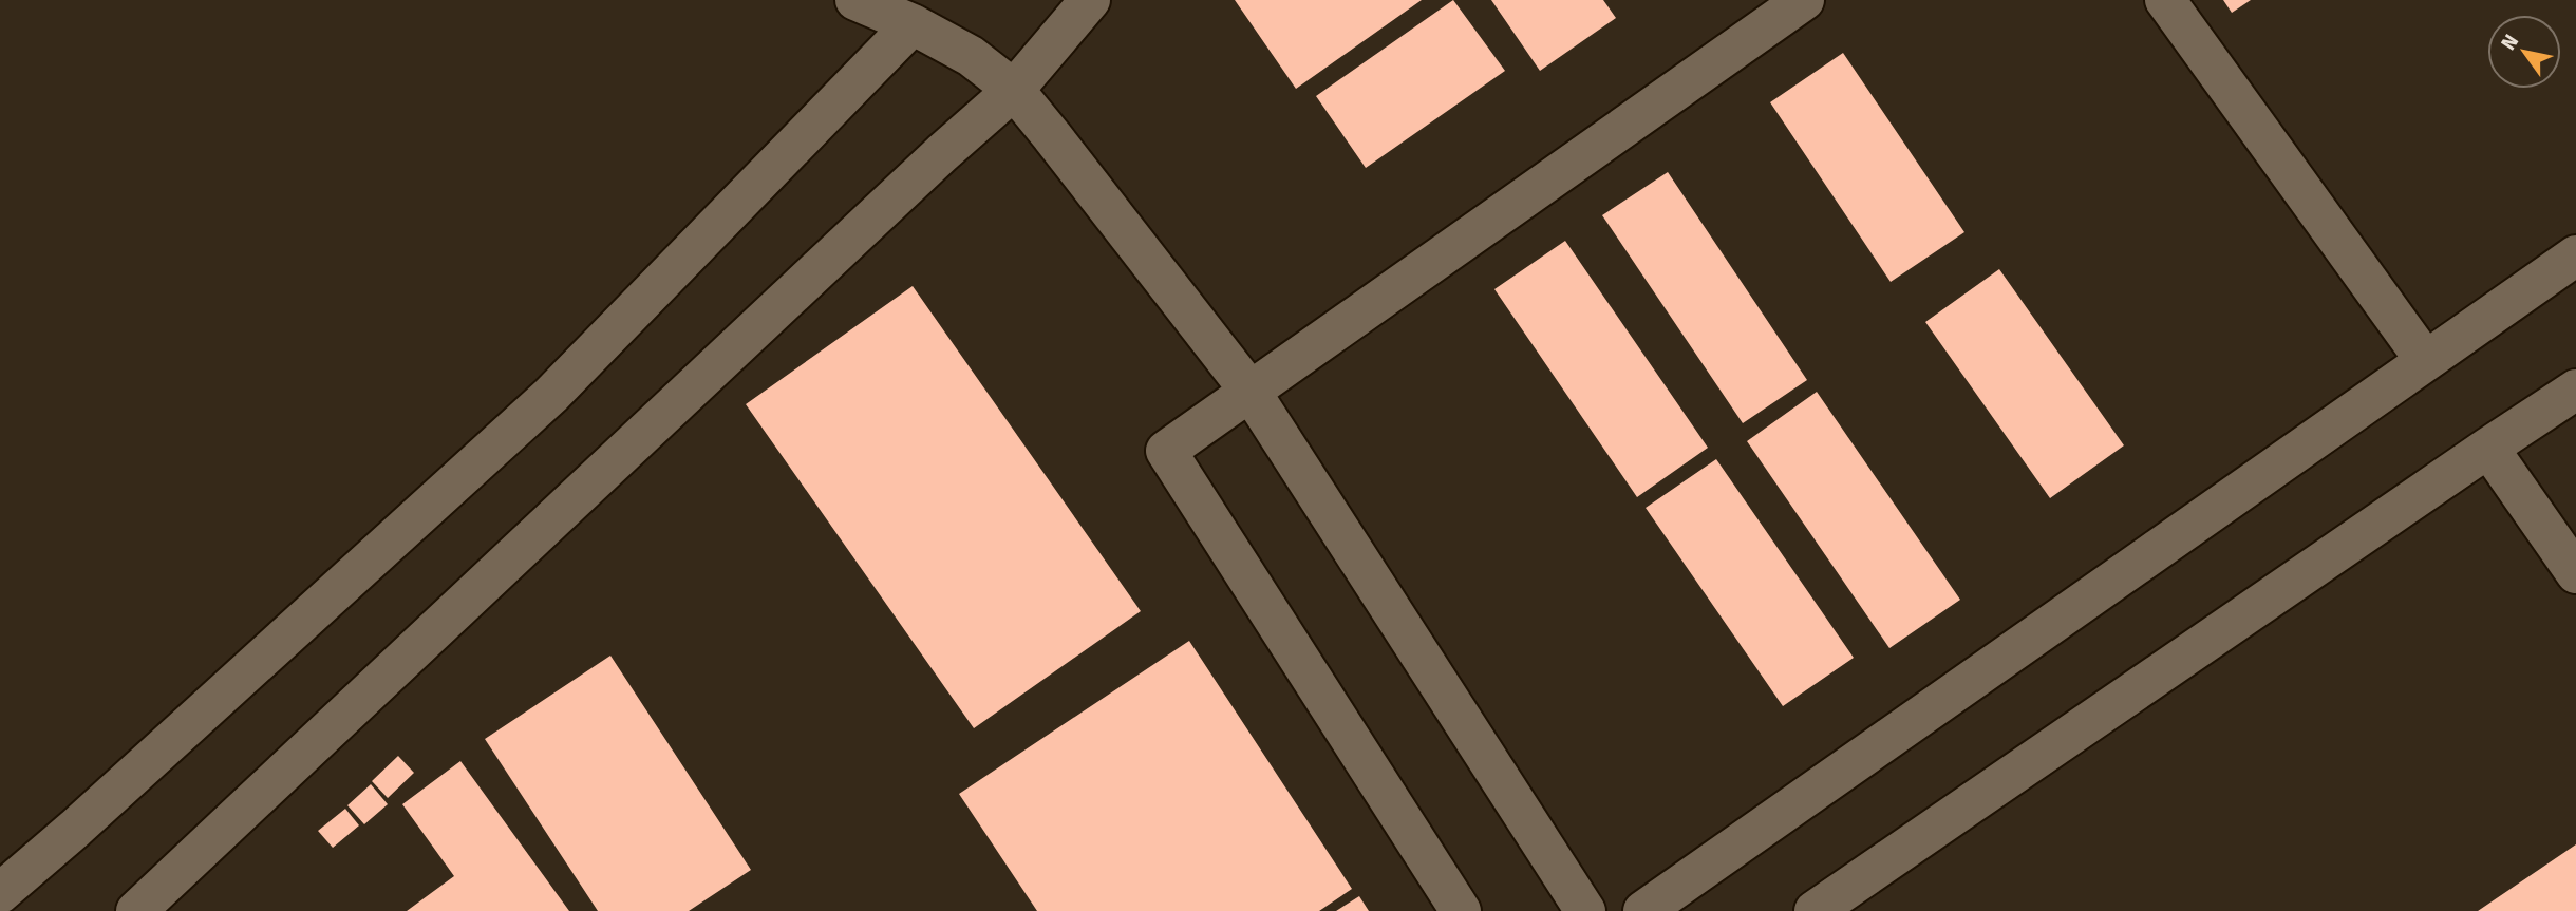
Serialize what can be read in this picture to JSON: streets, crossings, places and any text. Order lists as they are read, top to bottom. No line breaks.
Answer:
{"north":"top left"}
